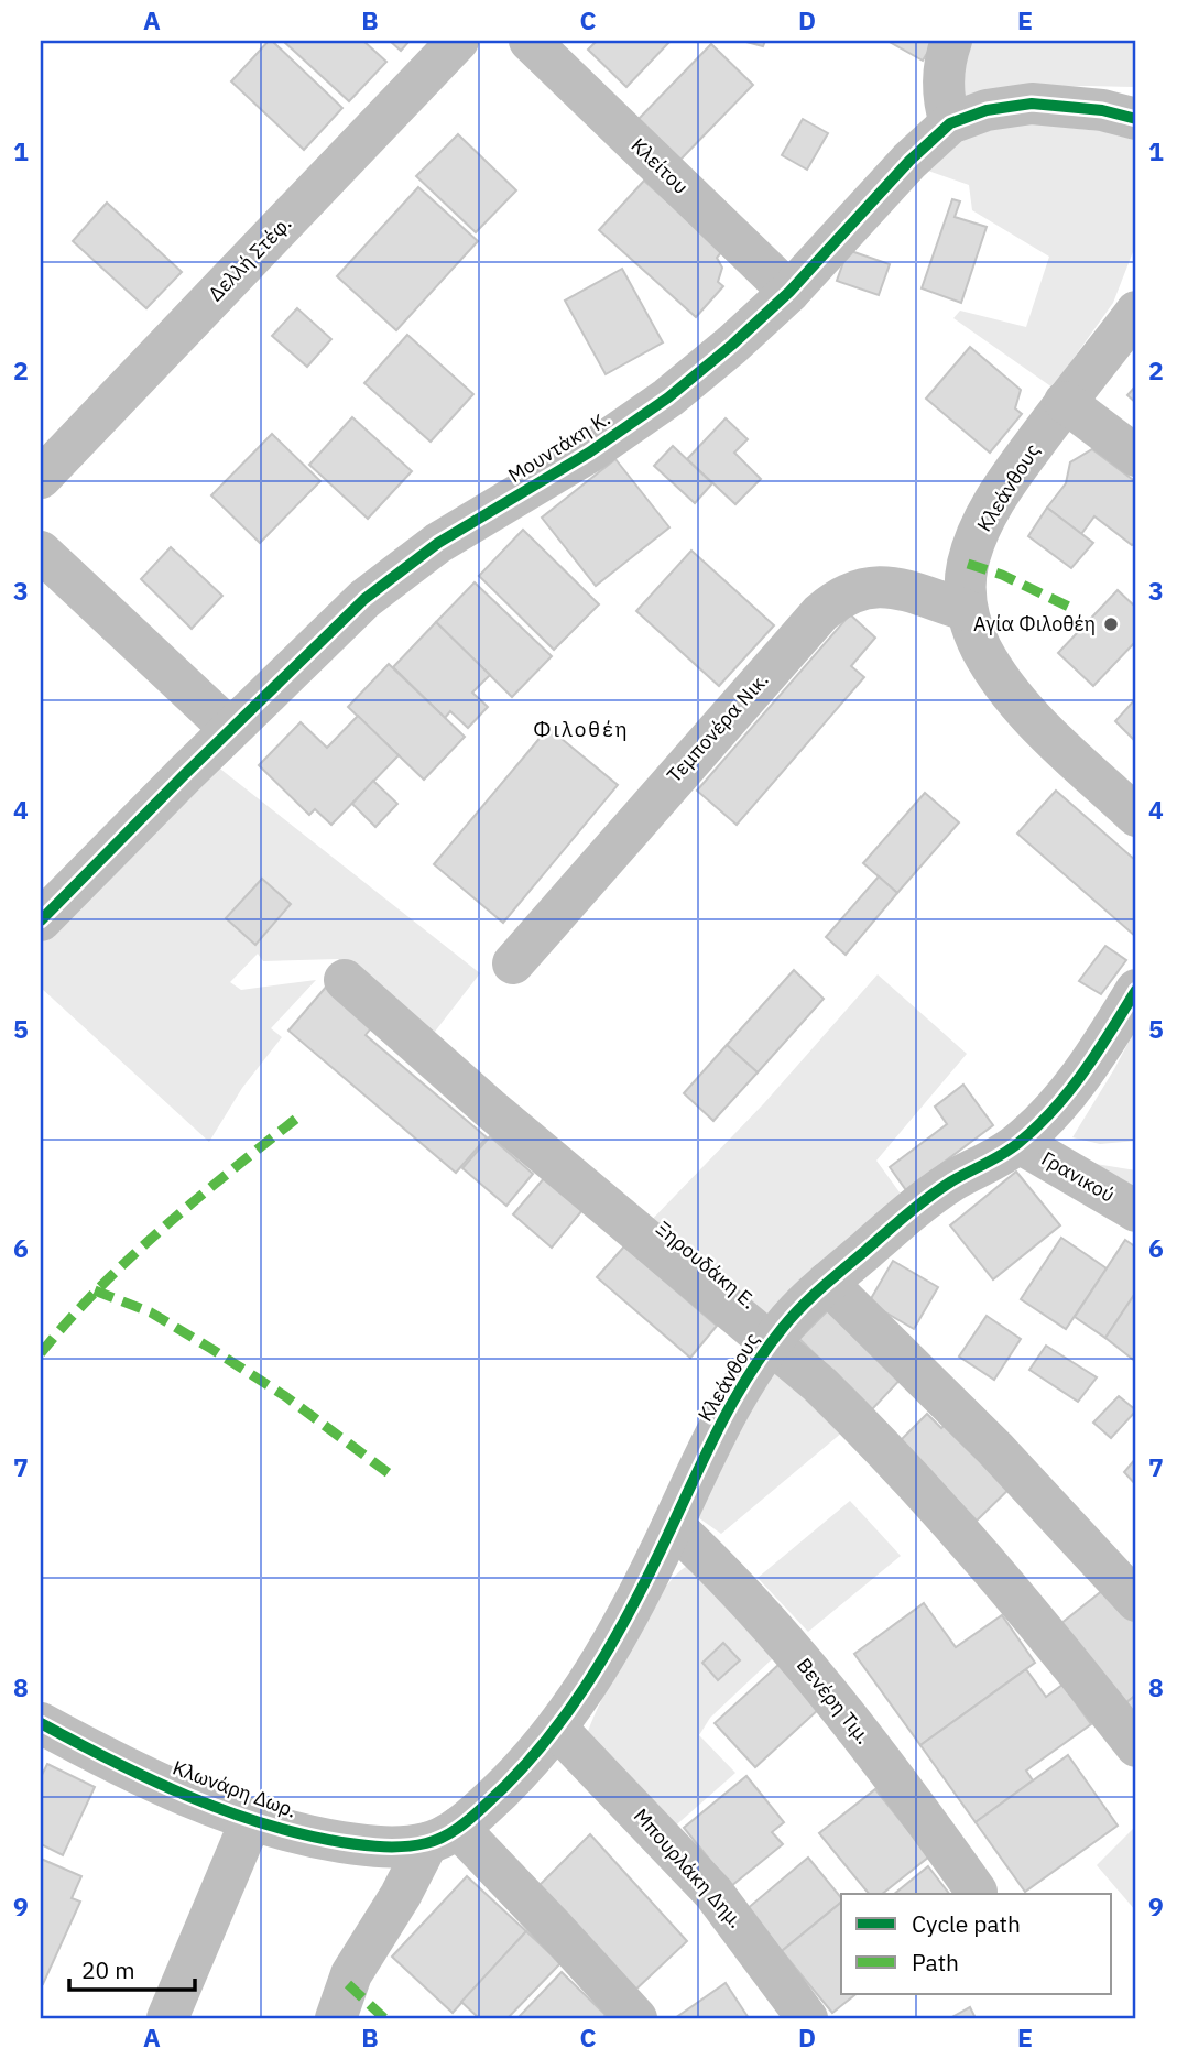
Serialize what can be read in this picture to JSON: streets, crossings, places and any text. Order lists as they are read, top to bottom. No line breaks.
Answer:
{"streets":{"street":["Κλείτου","Δελλή Στέφ.","Μουντάκη Κ.","Κλεάνθους","Τεμπονέρα Νικ.","Γρανικού","Ξηρουδάκη Ε.","Βενέρη Τιμ.","Κλωνάρη Δωρ.","Μπουρλάκη Δημ."]},"crossings":[["Κλείτου","Μουντάκη Κ."],["Κλεάνθους","Τεμπονέρα Νικ."],["Κλεάνθους","Γρανικού"],["Κλεάνθους","Ξηρουδάκη Ε."],["Κλεάνθους","Βενέρη Τιμ."],["Κλεάνθους","Κλωνάρη Δωρ."],["Κλεάνθους","Μπουρλάκη Δημ."]],"districts":["Φιλοθέη"],"places":["Αγία Φιλοθέη"],"legend":["Cycle path","Path"],"scale_bar":"20 m","grid":{"columns":["A","B","C","D","E"],"rows":["1","2","3","4","5","6","7","8","9"]}}
